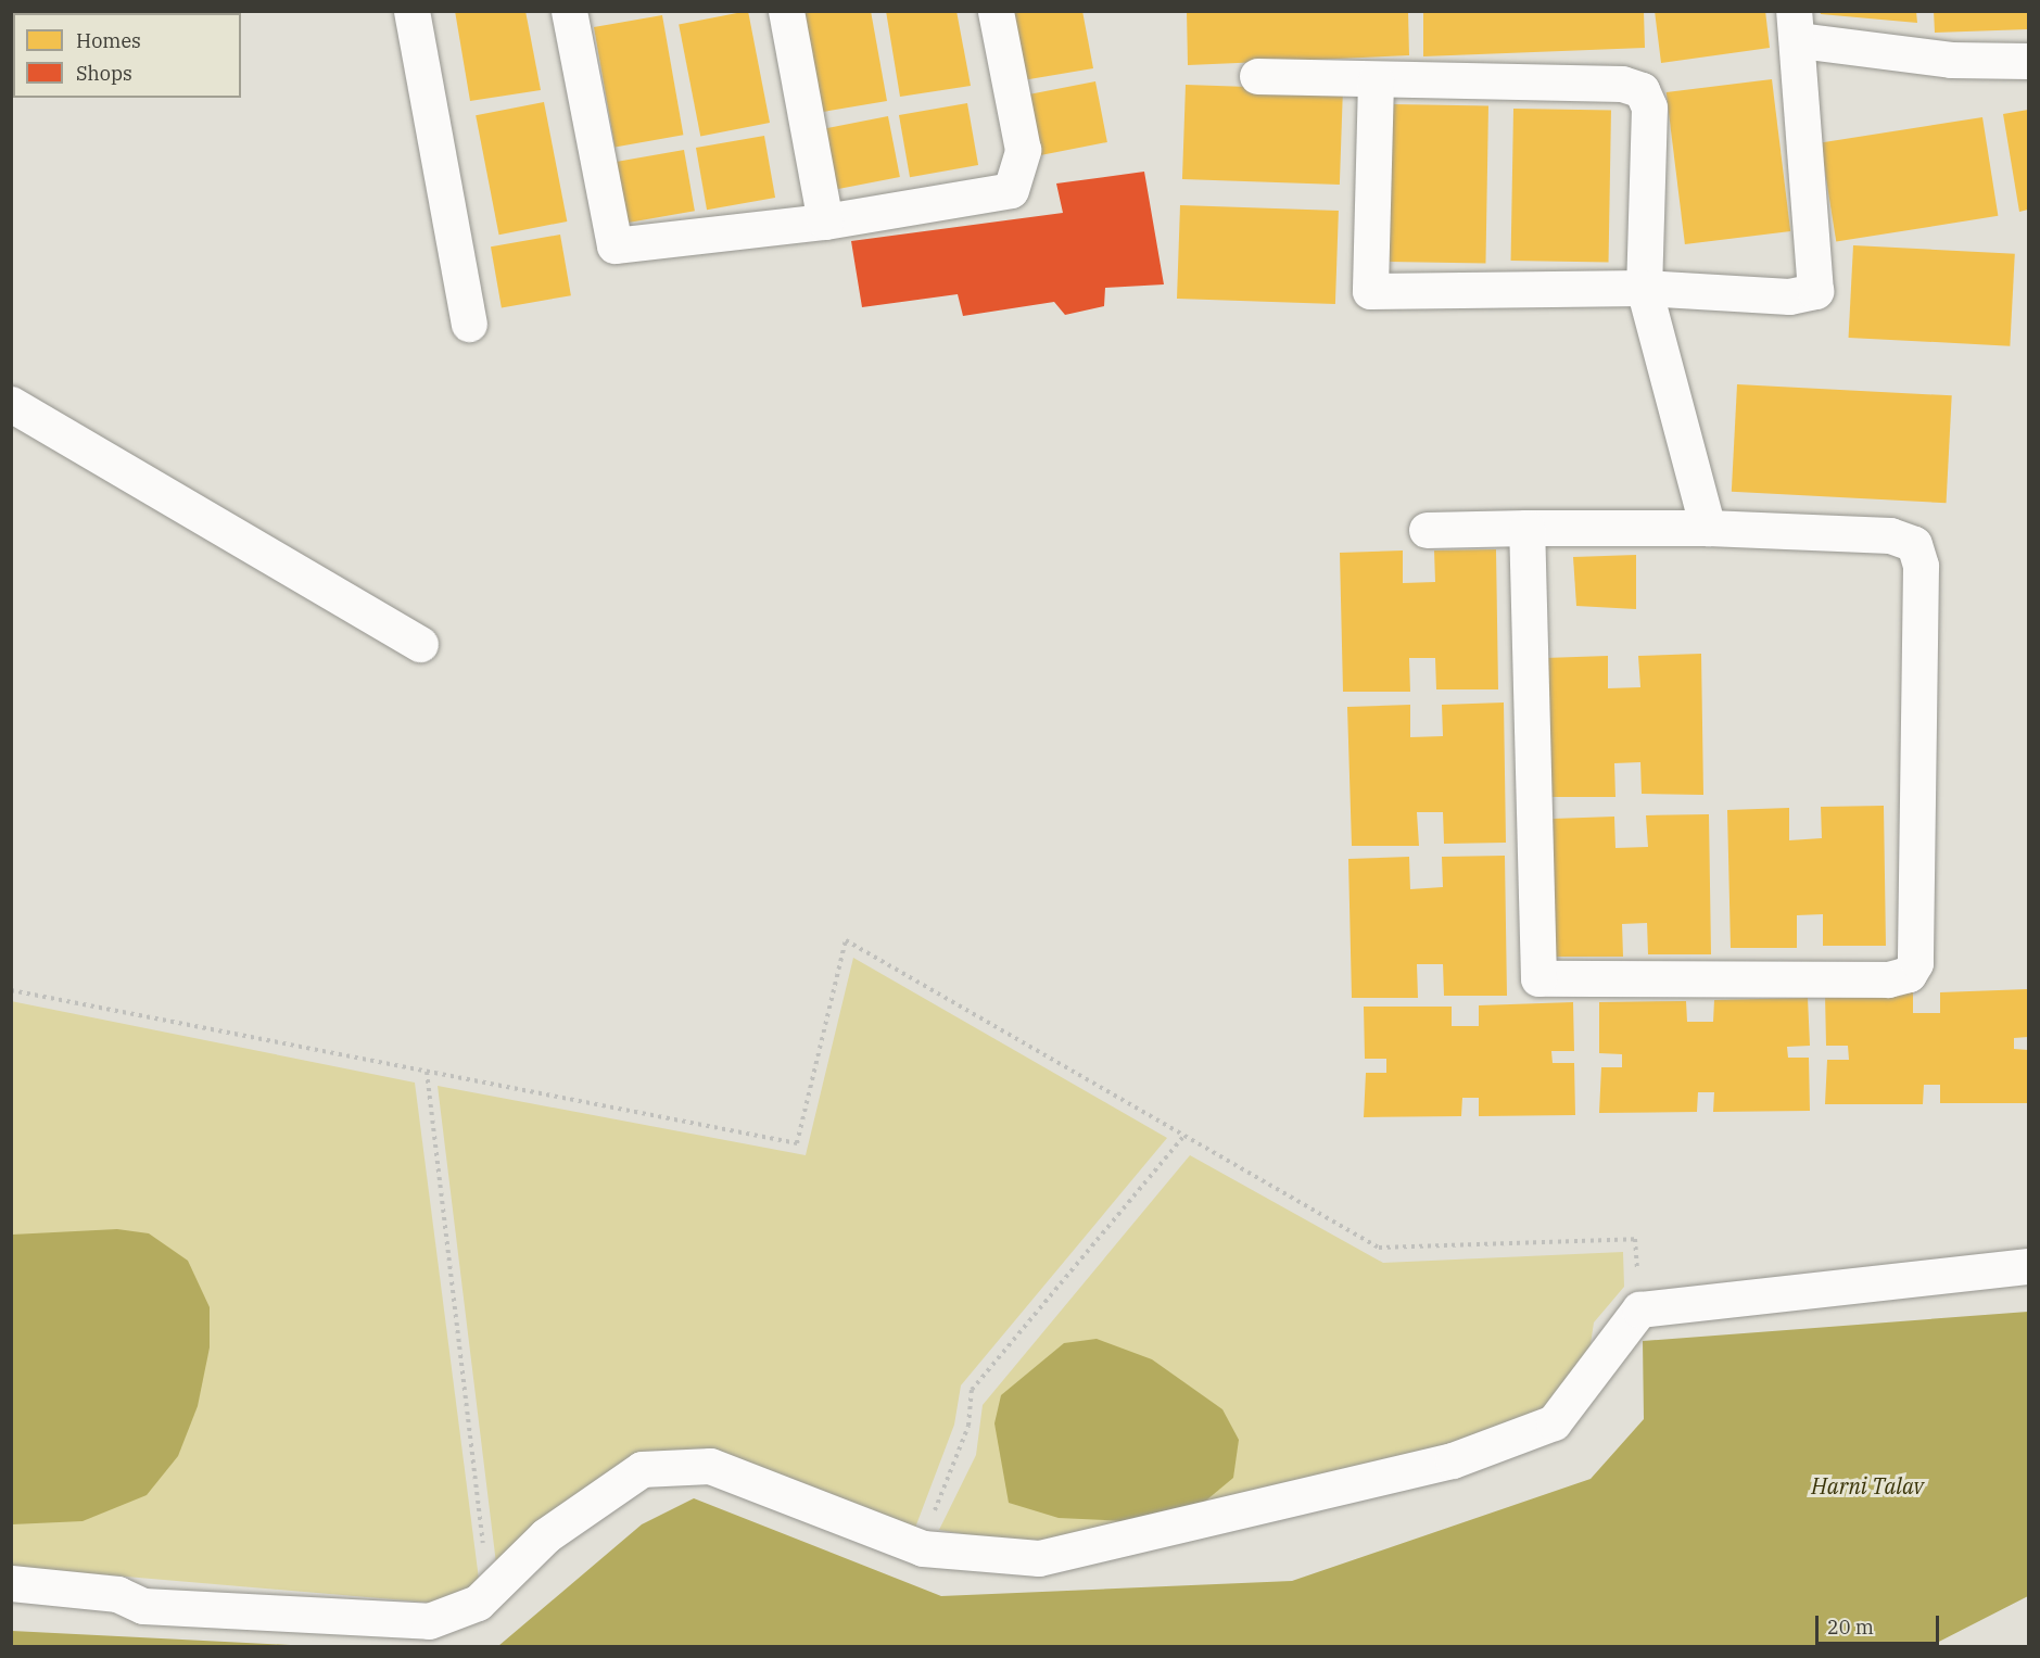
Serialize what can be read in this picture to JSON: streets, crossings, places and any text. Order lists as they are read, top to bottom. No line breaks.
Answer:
{"water":["Harni Talav"],"legend":["Homes","Shops"],"scale_bar":"20 m"}
